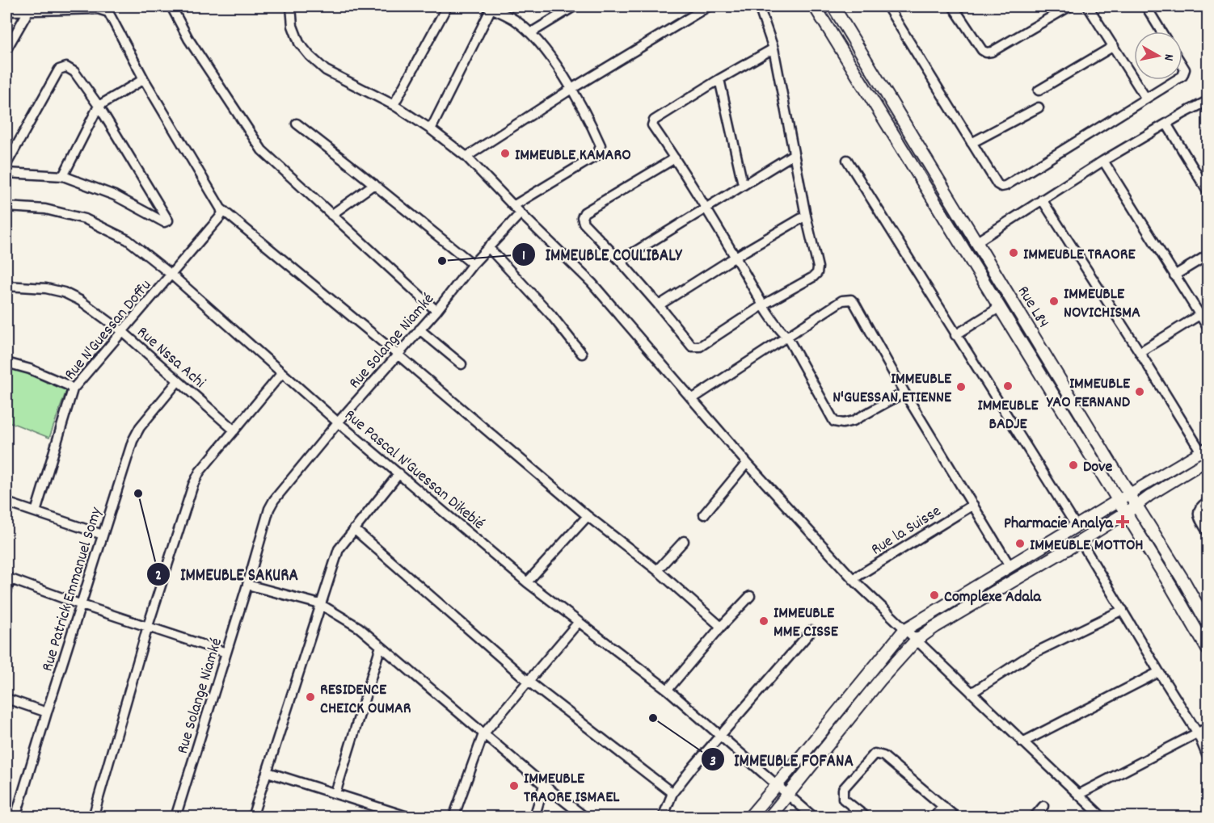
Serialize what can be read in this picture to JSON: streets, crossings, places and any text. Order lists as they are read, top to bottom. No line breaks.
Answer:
{"streets":{"main road":["Rue L84"],"street":["Rue N'Guessan Doffu","Rue Solange Niamké","Rue Nssa Achi","Rue Pascal N'Guessan Dikebié","Rue la Suisse","Rue Patrick Emmanuel Somy"]},"crossings":[["Rue N'Guessan Doffu","Rue Nssa Achi"],["Rue N'Guessan Doffu","Rue Pascal N'Guessan Dikebié"],["Rue Solange Niamké","Rue Pascal N'Guessan Dikebié"],["Rue Nssa Achi","Rue Patrick Emmanuel Somy"]],"places":{"other":["IMMEUBLE KAMARO","IMMEUBLE TRAORE","IMMEUBLE COULIBALY","IMMEUBLE NOVICHISMA","IMMEUBLE BADJE","IMMEUBLE N'GUESSAN ETIENNE","IMMEUBLE YAO FERNAND","Dove","IMMEUBLE SAKURA","IMMEUBLE MOTTOH","Complexe Adala","IMMEUBLE MME CISSE","RESIDENCE CHEICK OUMAR","IMMEUBLE FOFANA","IMMEUBLE TRAORE ISMAEL"],"health":["Pharmacie Analya"]},"north":"right"}
